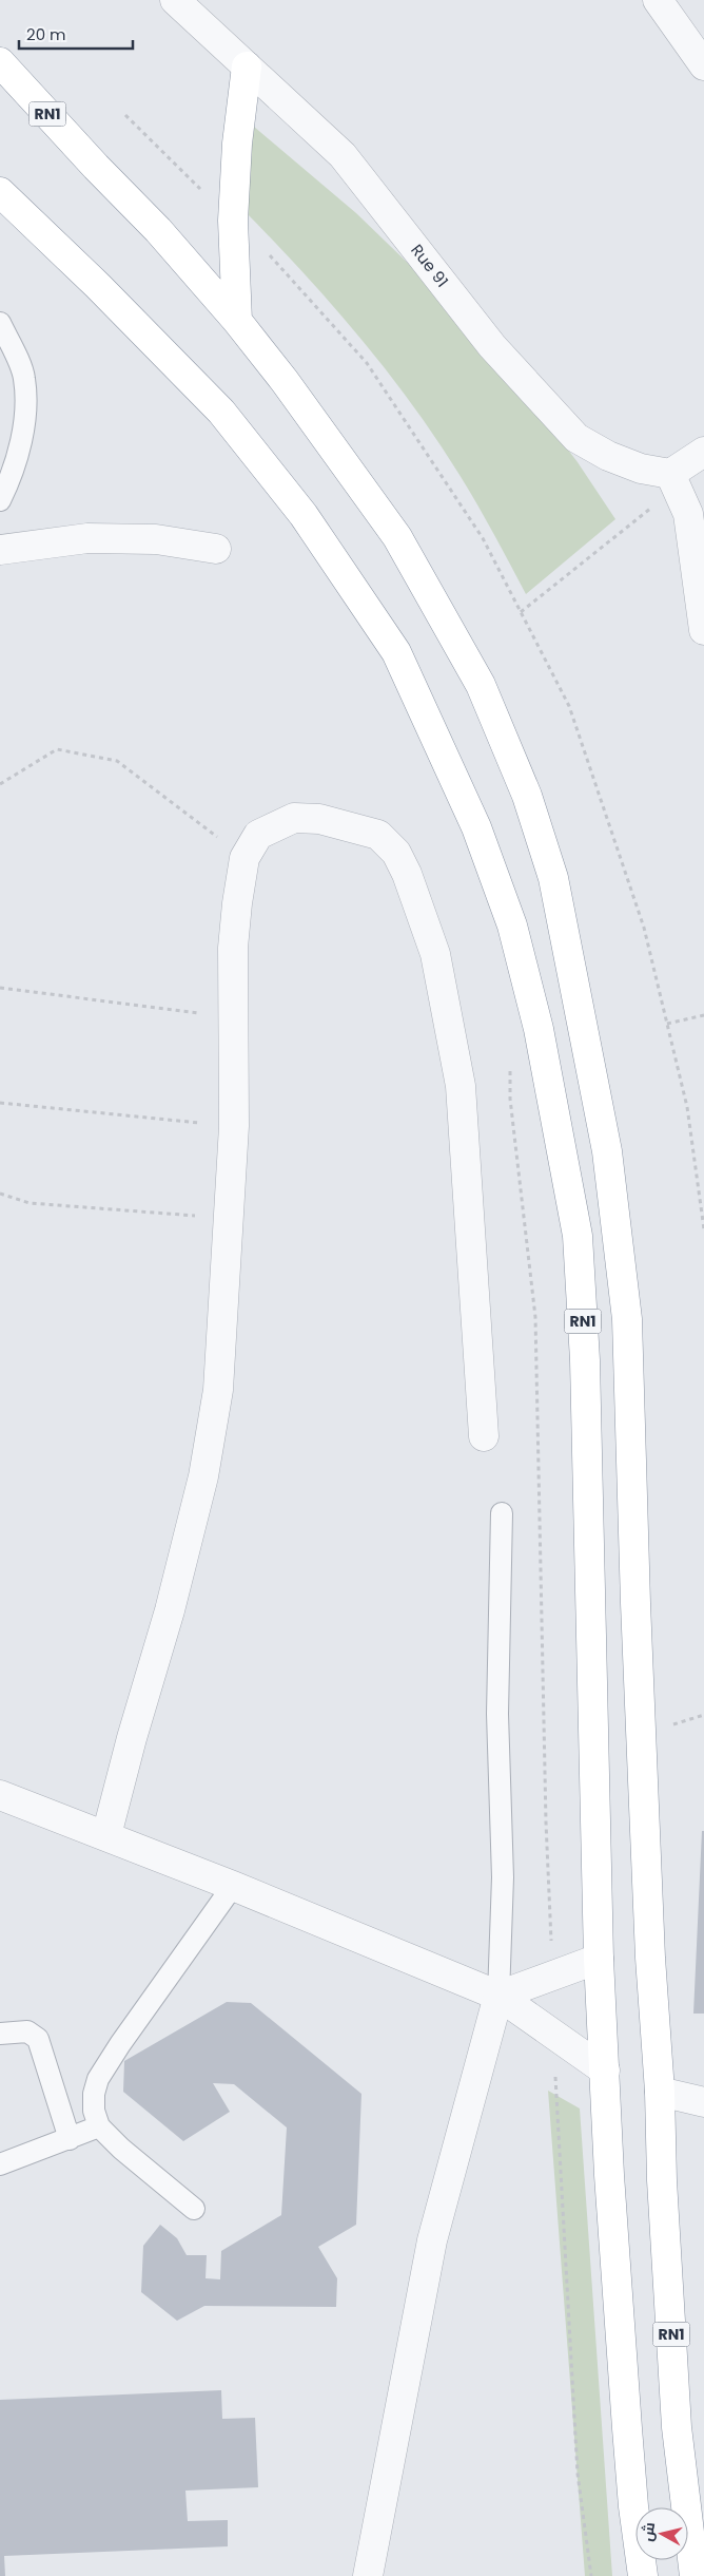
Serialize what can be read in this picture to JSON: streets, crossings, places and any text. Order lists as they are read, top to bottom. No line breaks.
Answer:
{"streets":{"highway":["RN1"],"street":["Rue 91"]},"scale_bar":"20 m","north":"left"}
